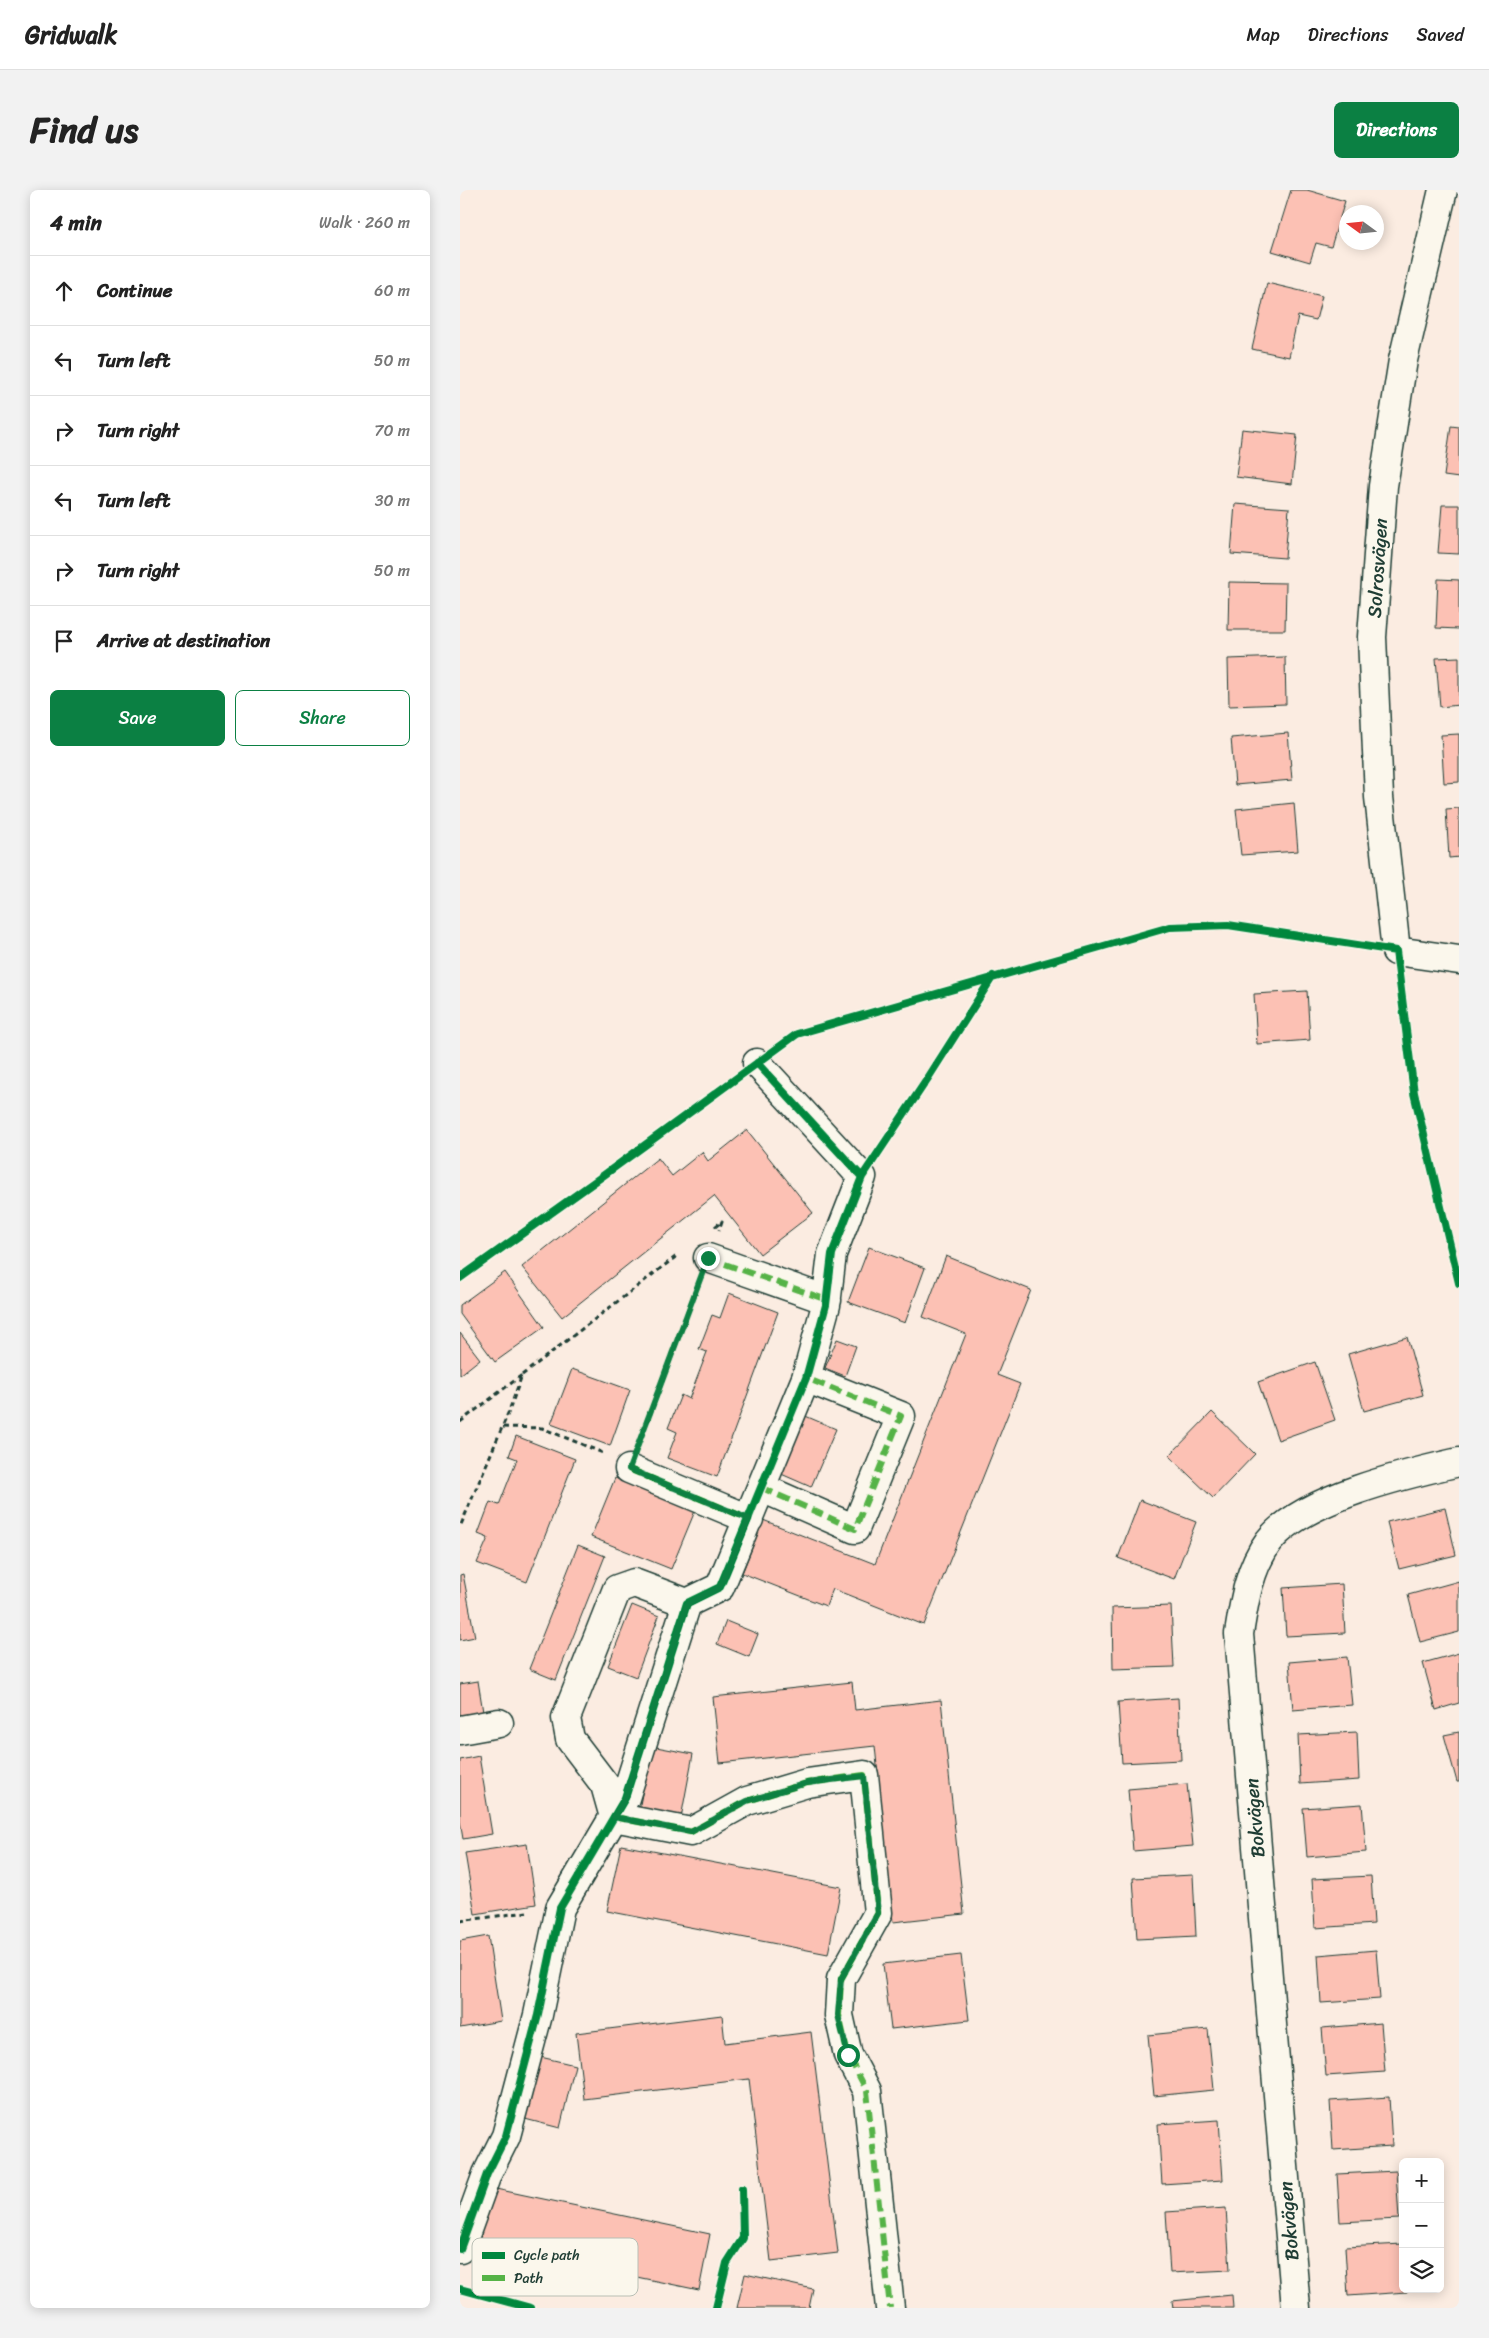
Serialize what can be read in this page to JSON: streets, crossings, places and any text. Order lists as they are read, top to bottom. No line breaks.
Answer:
{"streets":{"street":["Solrosvägen","Bokvägen"]},"legend":["Cycle path","Path"],"north":"left","page":{"header":"Gridwalk","nav":["Map","Directions","Saved"],"title":"Find us","buttons":["Directions",["Save","Share"]],"heading":["4 min","Walk · 260 m"],"list":[["Continue","60 m"],["Turn left","50 m"],["Turn right","70 m"],["Turn left","30 m"],["Turn right","50 m"],"Arrive at destination"],"map_buttons":["+","−"]}}
